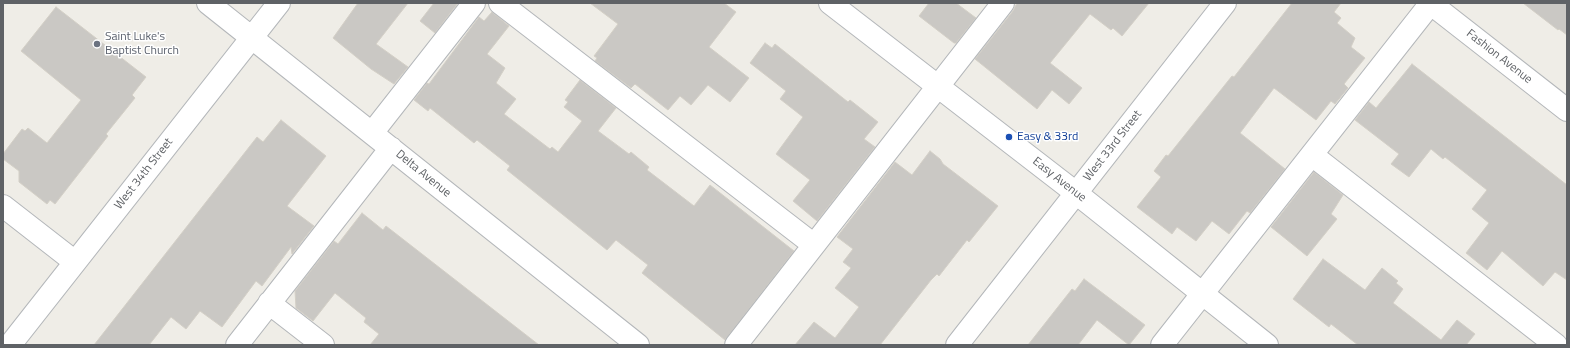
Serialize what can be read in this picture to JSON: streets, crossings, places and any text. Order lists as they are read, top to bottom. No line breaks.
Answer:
{"streets":{"street":["Fashion Avenue","West 33rd Street","West 34th Street","Delta Avenue","Easy Avenue"]},"crossings":[["West 33rd Street","Easy Avenue"],["West 34th Street","Delta Avenue"]],"places":["Saint Luke's Baptist Church","Easy & 33rd"]}
